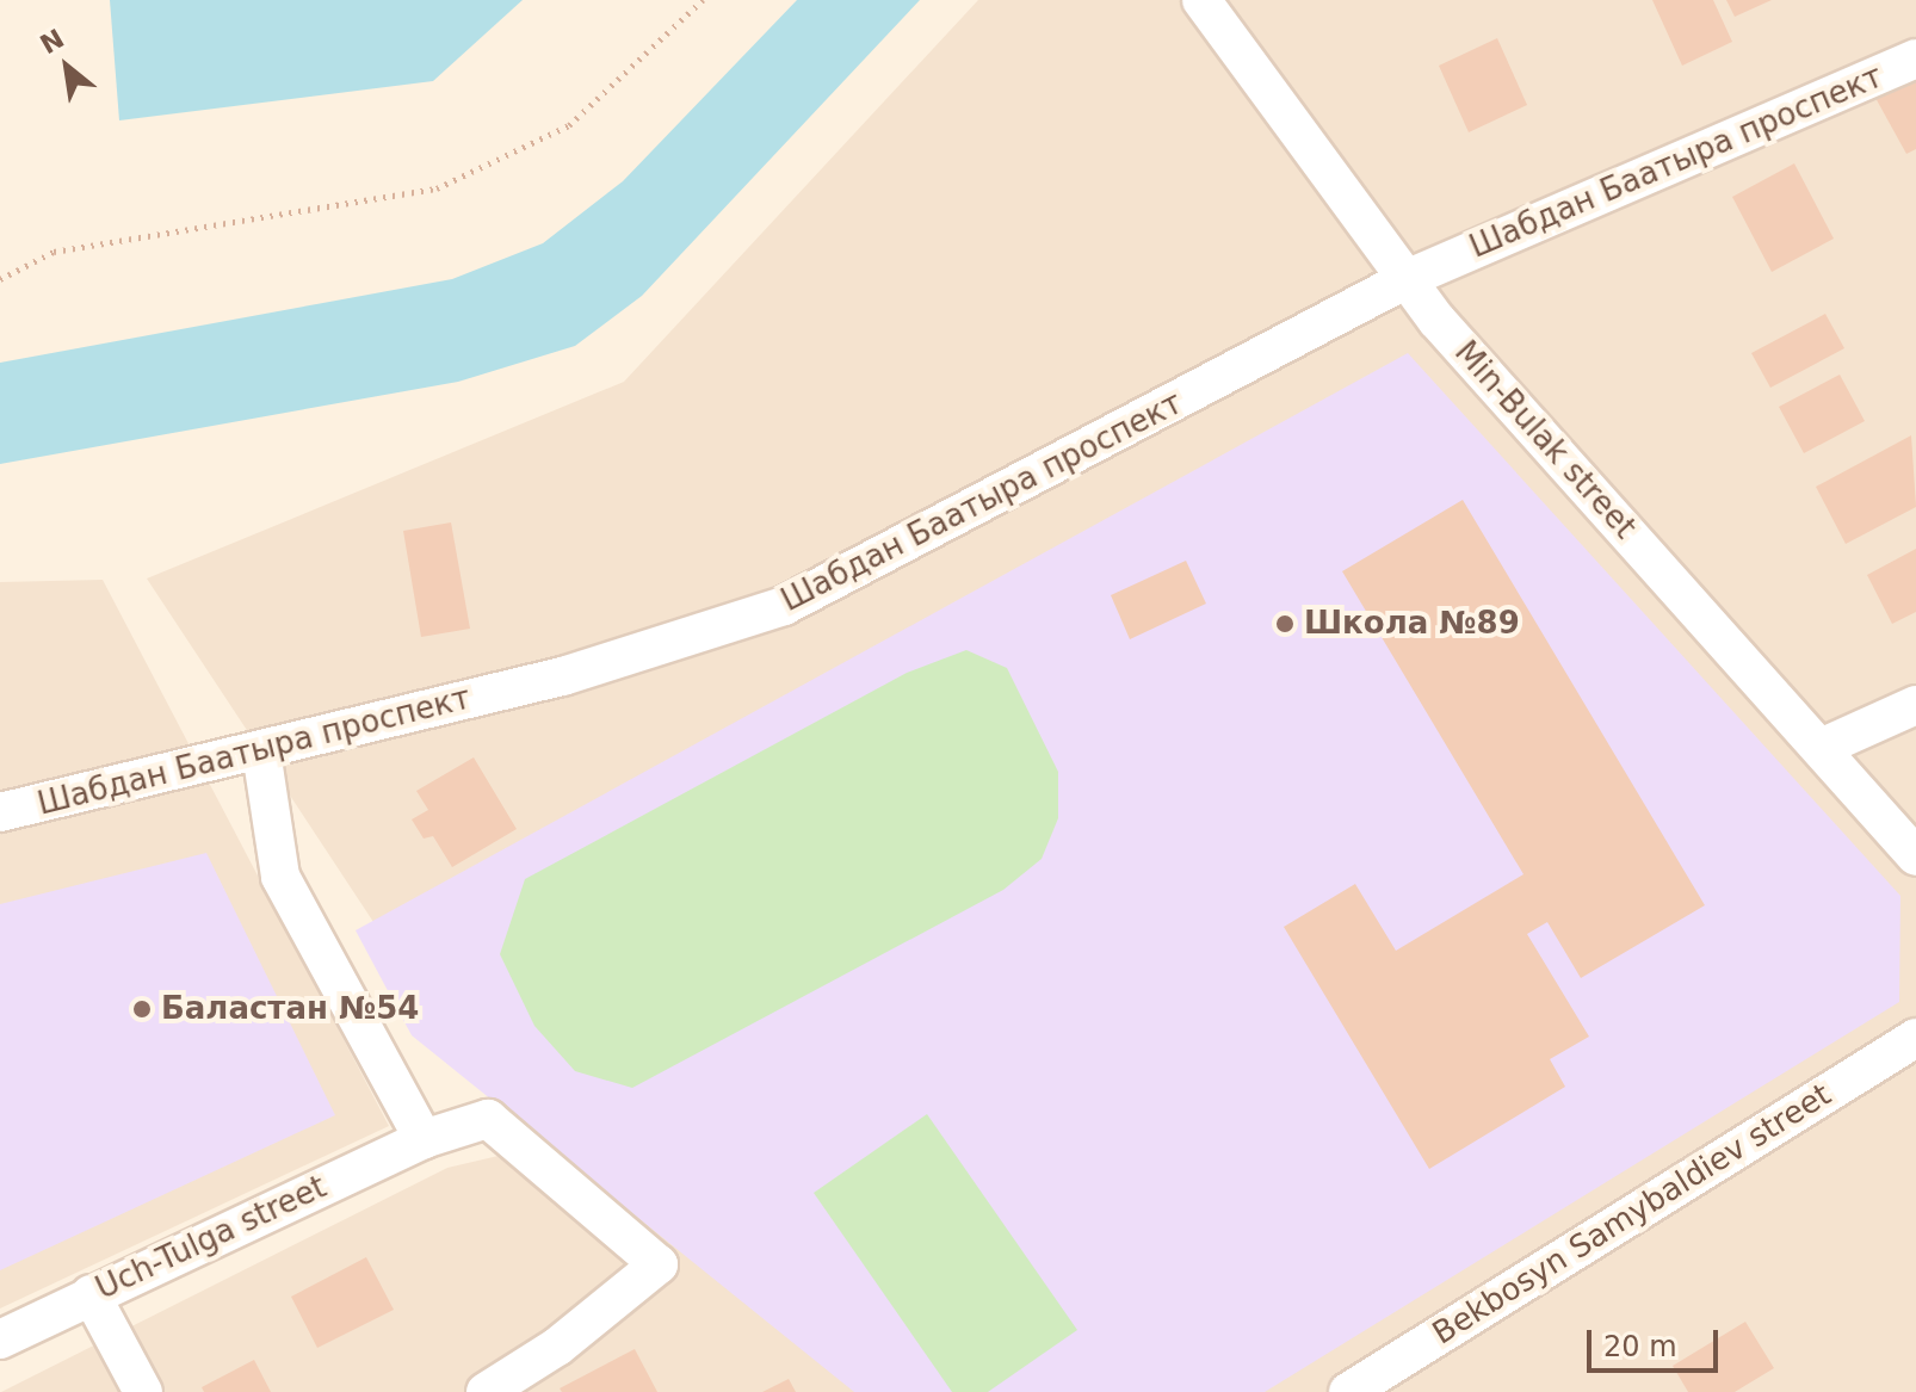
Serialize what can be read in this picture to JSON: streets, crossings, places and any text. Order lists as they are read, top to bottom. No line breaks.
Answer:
{"streets":{"street":["Шабдан Баатыра проспект","Min-Bulak street","Bekbosyn Samybaldiev street","Uch-Tulga street"]},"crossings":[["Шабдан Баатыра проспект","Min-Bulak street"]],"places":["Школа №89","Баластан №54"],"scale_bar":"20 m","north":"top left"}
